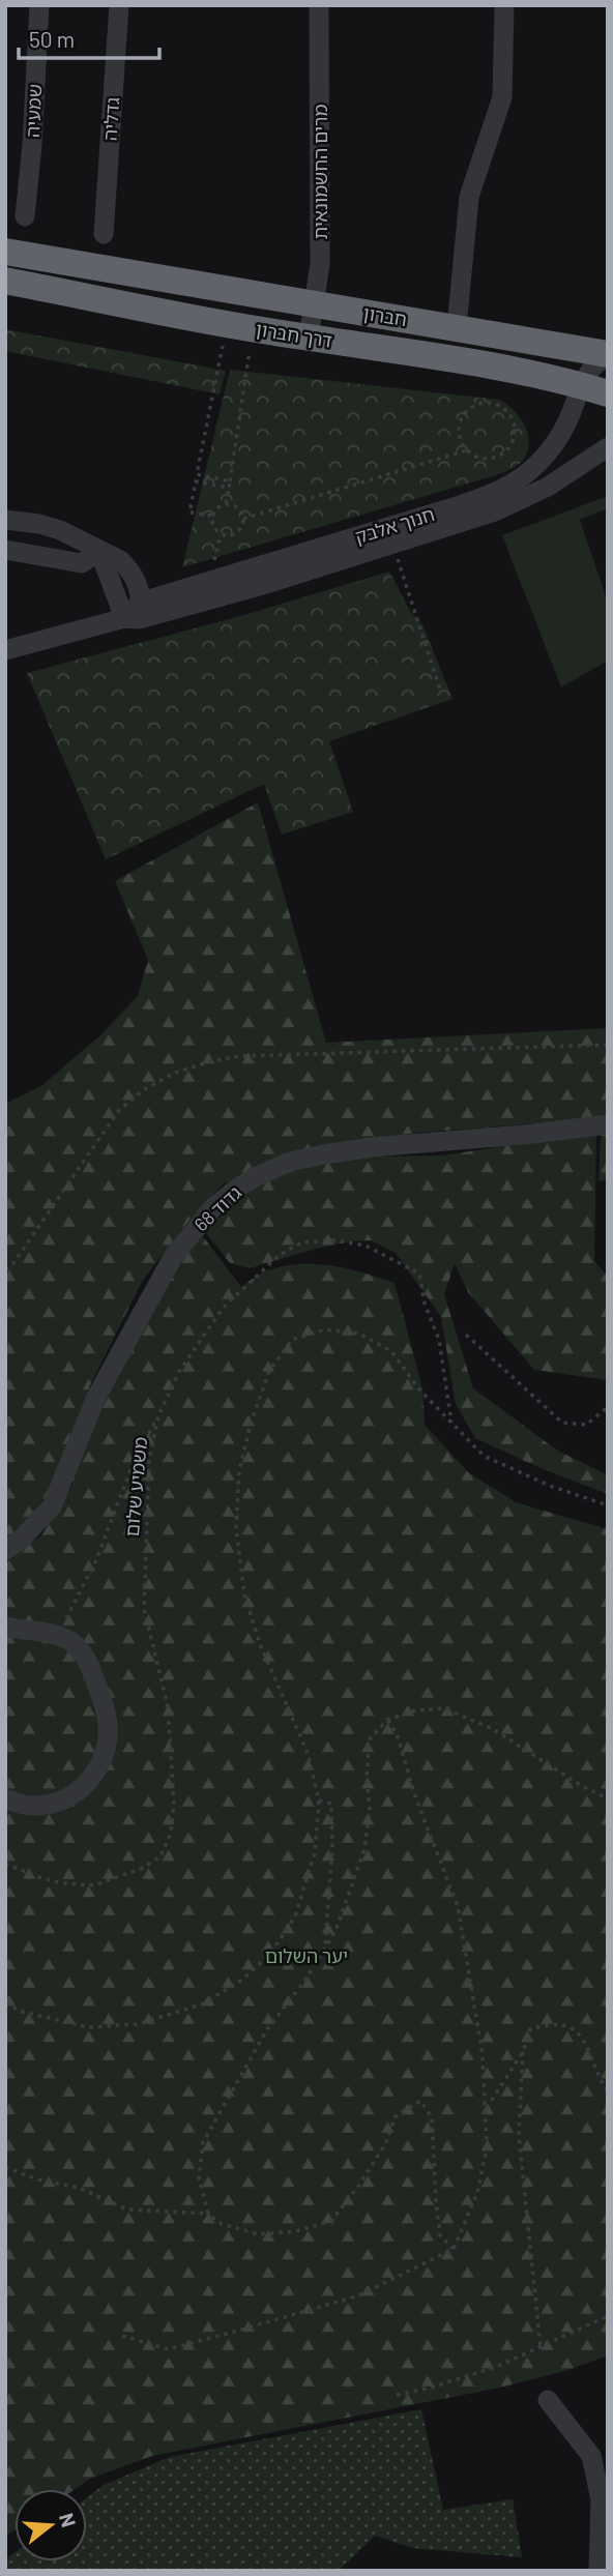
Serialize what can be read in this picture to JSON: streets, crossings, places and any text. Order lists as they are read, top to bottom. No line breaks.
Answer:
{"streets":{"highway":["חברון","דרך חברון"],"street":["שמעיה","גדליה","מרים החשמונאית","חנוך אלבק","גדוד 68"],"path":["משמיע שלום"]},"crossings":[["מרים החשמונאית","חברון"],["מרים החשמונאית","דרך חברון"],["חברון","דרך חברון"],["דרך חברון","חנוך אלבק"]],"parks":["יער השלום"],"scale_bar":"50 m","north":"right"}
